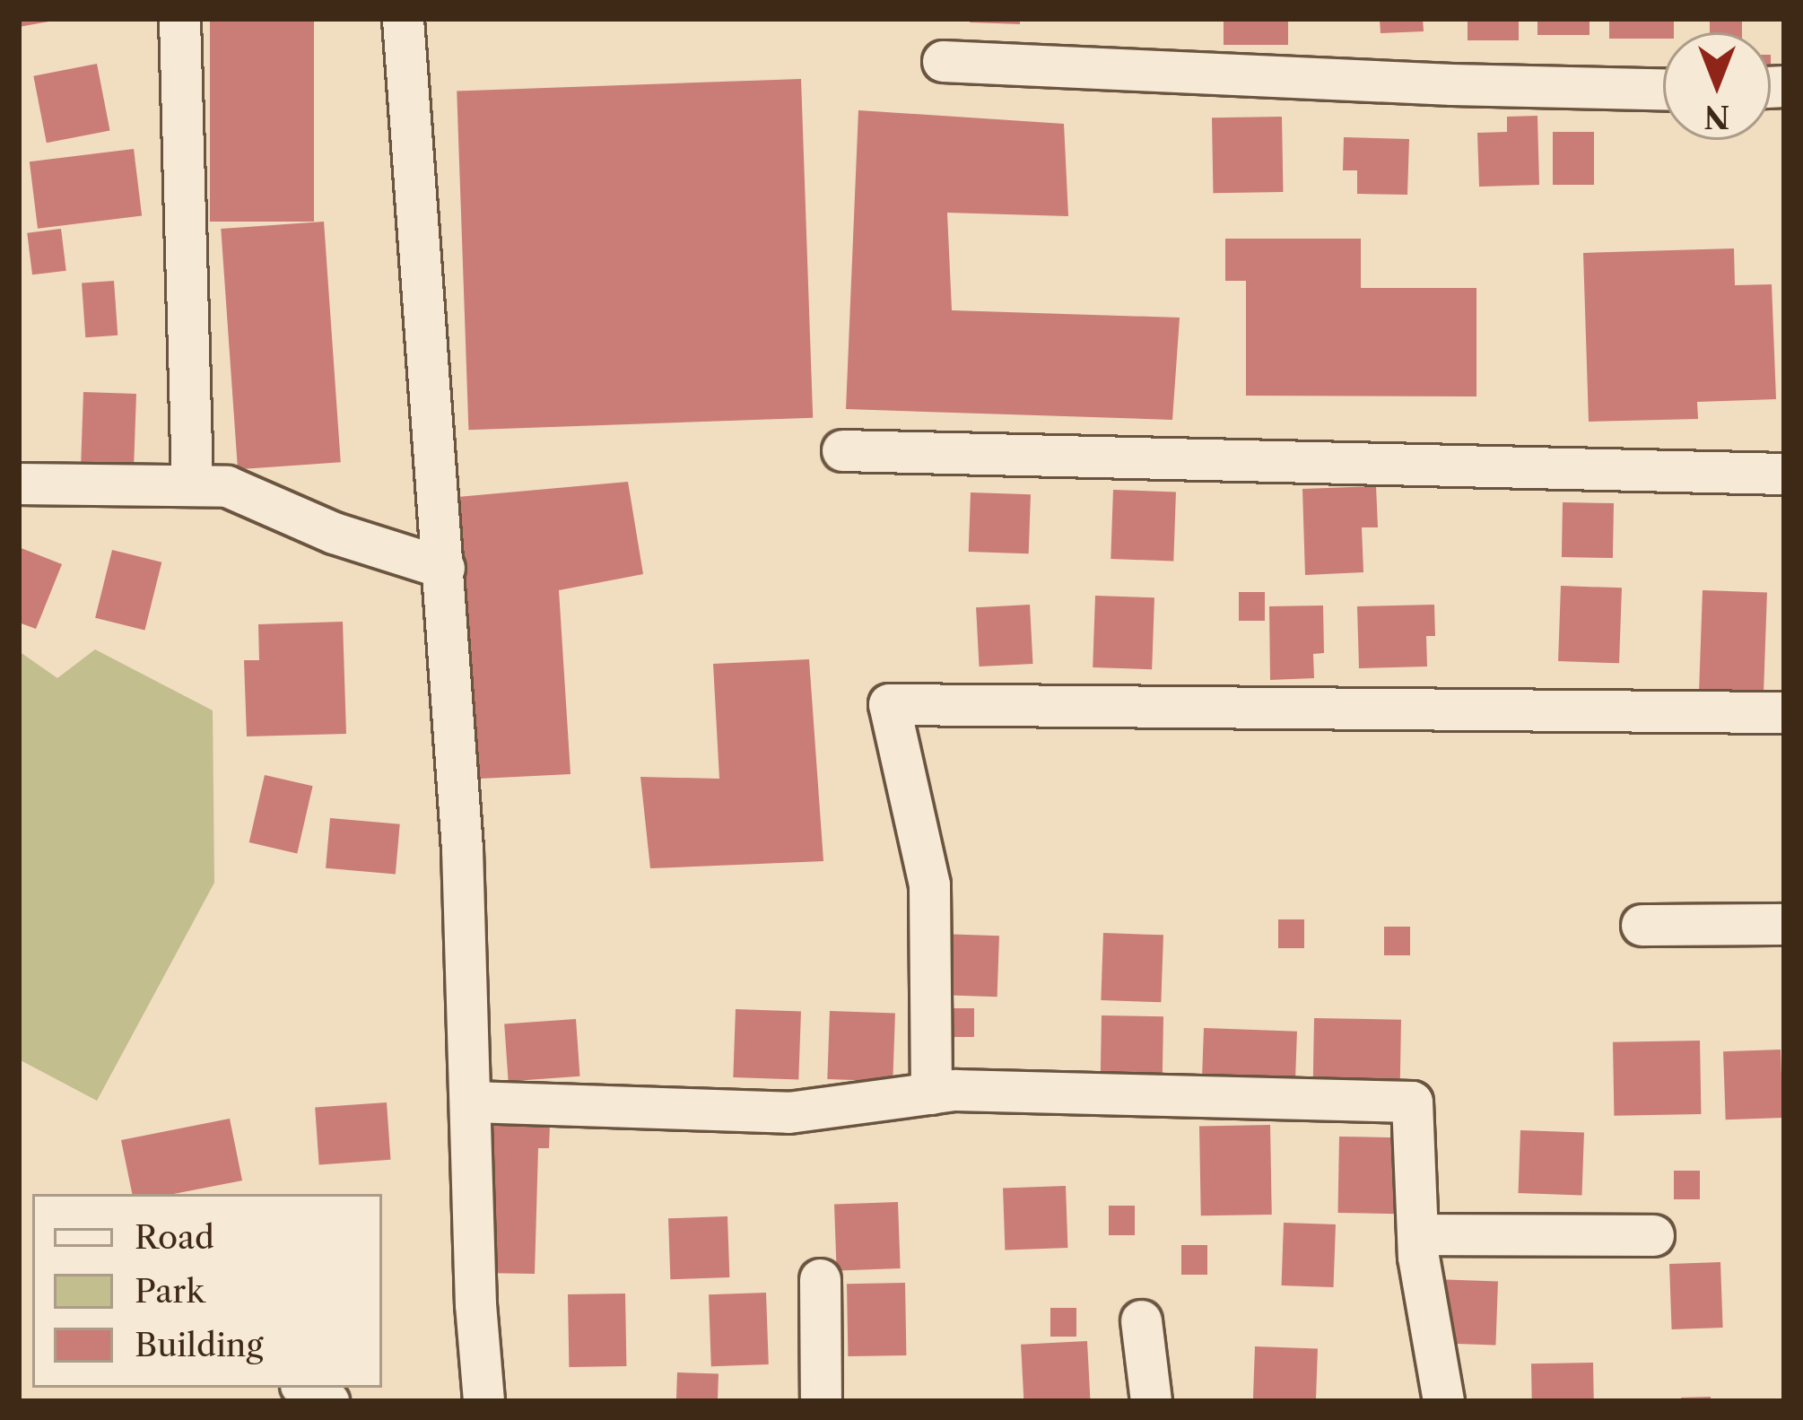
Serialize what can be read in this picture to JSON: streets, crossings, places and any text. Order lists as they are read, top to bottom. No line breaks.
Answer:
{"legend":["Road","Park","Building"],"north":"bottom"}
